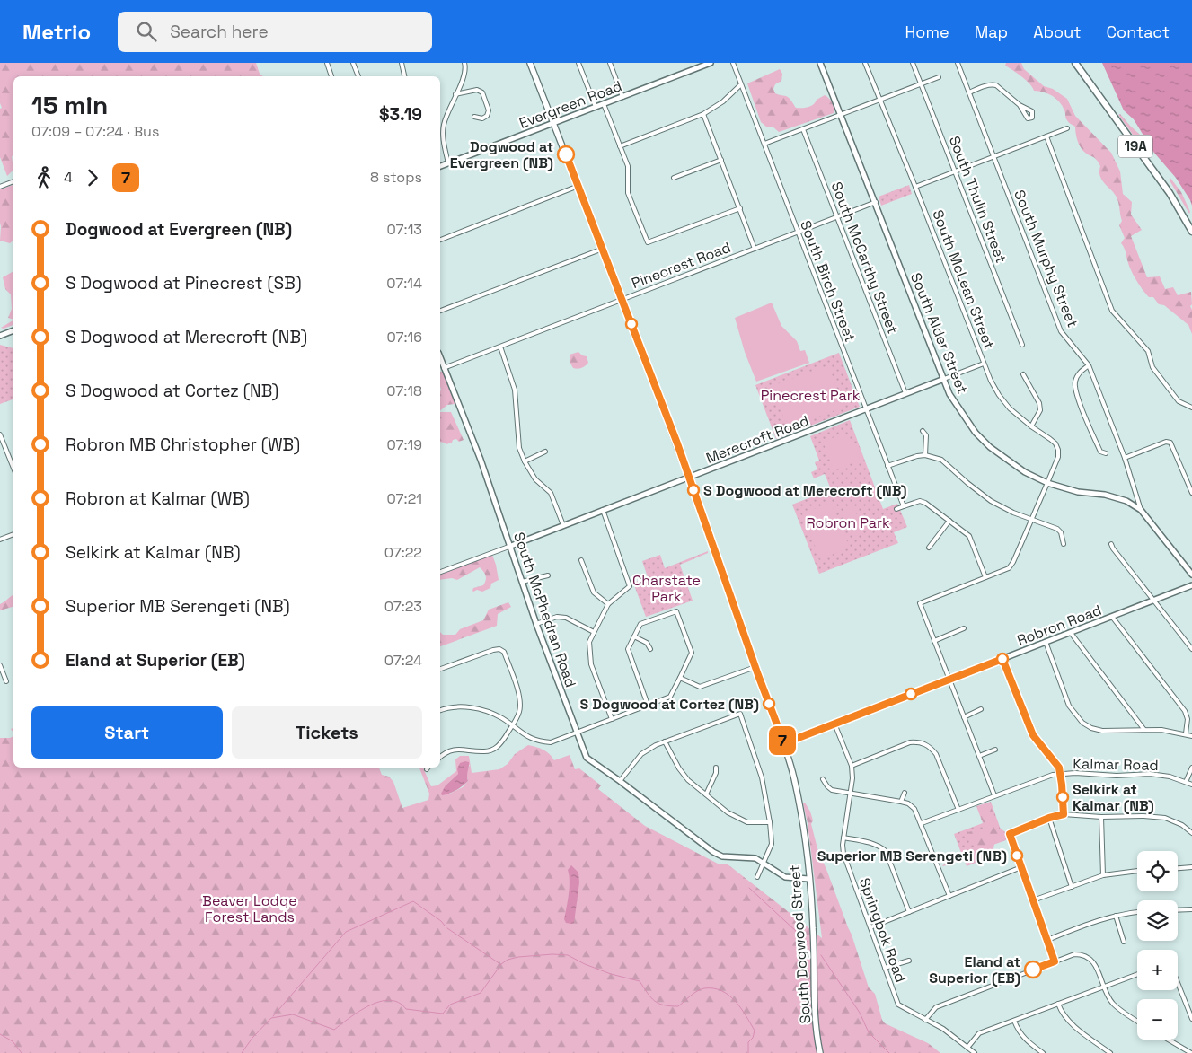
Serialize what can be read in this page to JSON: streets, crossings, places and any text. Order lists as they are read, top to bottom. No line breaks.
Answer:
{"streets":{"main road":["19A","South Dogwood Street"],"street":["Evergreen Road","South Thulin Street","South McCarthy Street","South Murphy Street","Pinecrest Road","South McLean Street","South Birch Street","South Alder Street","Merecroft Road","South McPhedran Road","Robron Road","Kalmar Road","Springbok Road"]},"crossings":[["Evergreen Road","South Dogwood Street"],["South McCarthy Street","Pinecrest Road"],["South McCarthy Street","Merecroft Road"],["South Murphy Street","South Alder Street"],["Pinecrest Road","South Birch Street"],["Pinecrest Road","South Alder Street"],["Pinecrest Road","South McPhedran Road"],["Pinecrest Road","South Dogwood Street"],["South McLean Street","South Alder Street"],["South McLean Street","Merecroft Road"],["South Birch Street","Merecroft Road"],["South Alder Street","Merecroft Road"],["Merecroft Road","South McPhedran Road"],["Merecroft Road","South Dogwood Street"],["South McPhedran Road","South Dogwood Street"],["Robron Road","Kalmar Road"],["Robron Road","Springbok Road"],["Robron Road","South Dogwood Street"]],"parks":["Pinecrest Park","Robron Park","Charstate Park","Beaver Lodge Forest Lands"],"places":["Dogwood at Evergreen (NB)","S Dogwood at Merecroft (NB)","S Dogwood at Cortez (NB)","Selkirk at Kalmar (NB)","Superior MB Serengeti (NB)","Eland at Superior (EB)"],"lines":["bus line 7"],"page":{"header":"Metrio","search":"Search here","nav":["Home","Map","About","Contact"],"on_map":"7","heading":["15 min","07:09 – 07:24 · Bus","$3.19"],"legs":["4","7","8 stops"],"list":[{"name":"Dogwood at Evergreen (NB)","value":"07:13"},{"name":"S Dogwood at Pinecrest (SB)","value":"07:14"},{"name":"S Dogwood at Merecroft (NB)","value":"07:16"},{"name":"S Dogwood at Cortez (NB)","value":"07:18"},{"name":"Robron MB Christopher (WB)","value":"07:19"},{"name":"Robron at Kalmar (WB)","value":"07:21"},{"name":"Selkirk at Kalmar (NB)","value":"07:22"},{"name":"Superior MB Serengeti (NB)","value":"07:23"},{"name":"Eland at Superior (EB)","value":"07:24"}],"buttons":["Start","Tickets"],"map_buttons":["+","−"]}}
